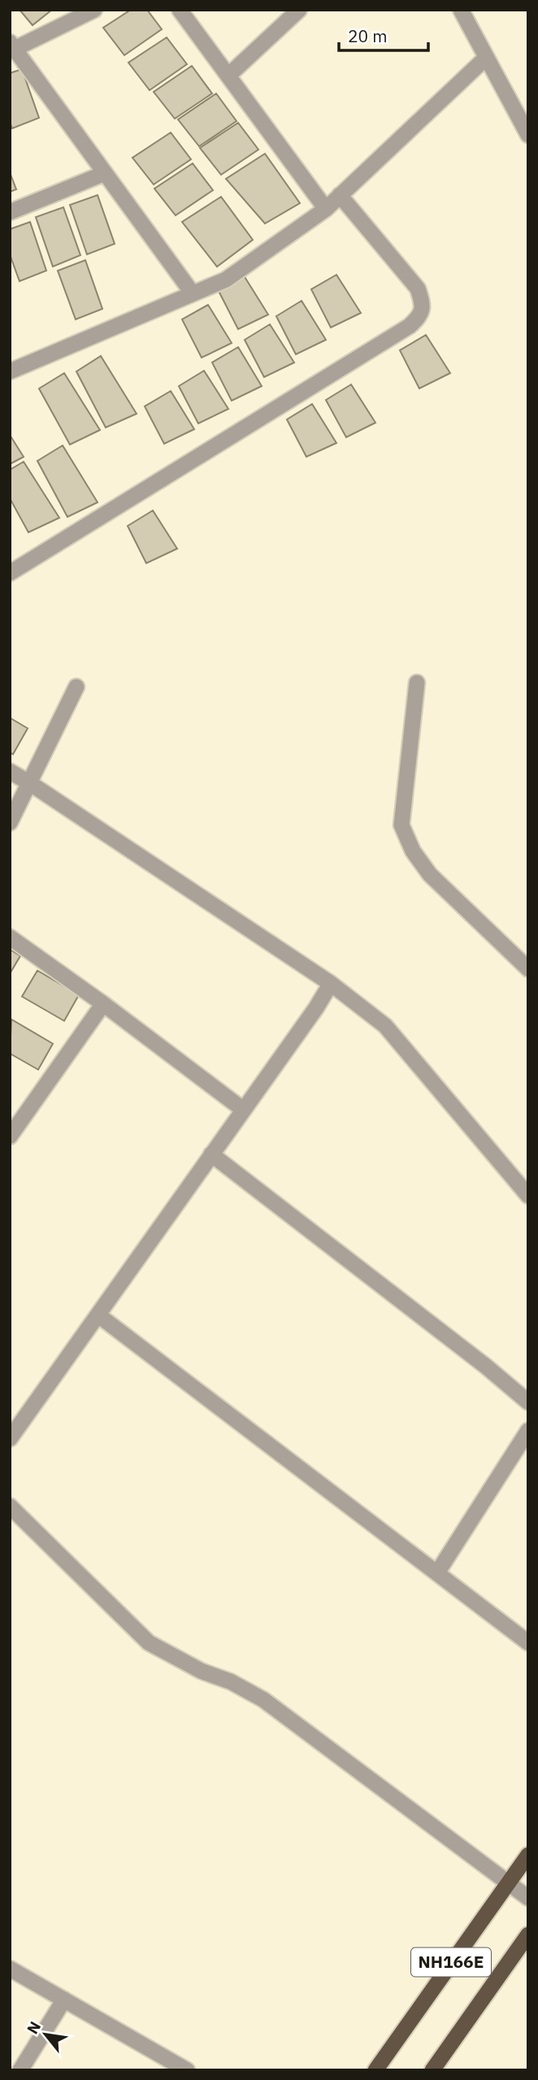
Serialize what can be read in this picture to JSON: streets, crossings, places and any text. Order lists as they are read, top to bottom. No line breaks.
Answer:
{"streets":{"highway":["NH166E"]},"scale_bar":"20 m","north":"top left"}
